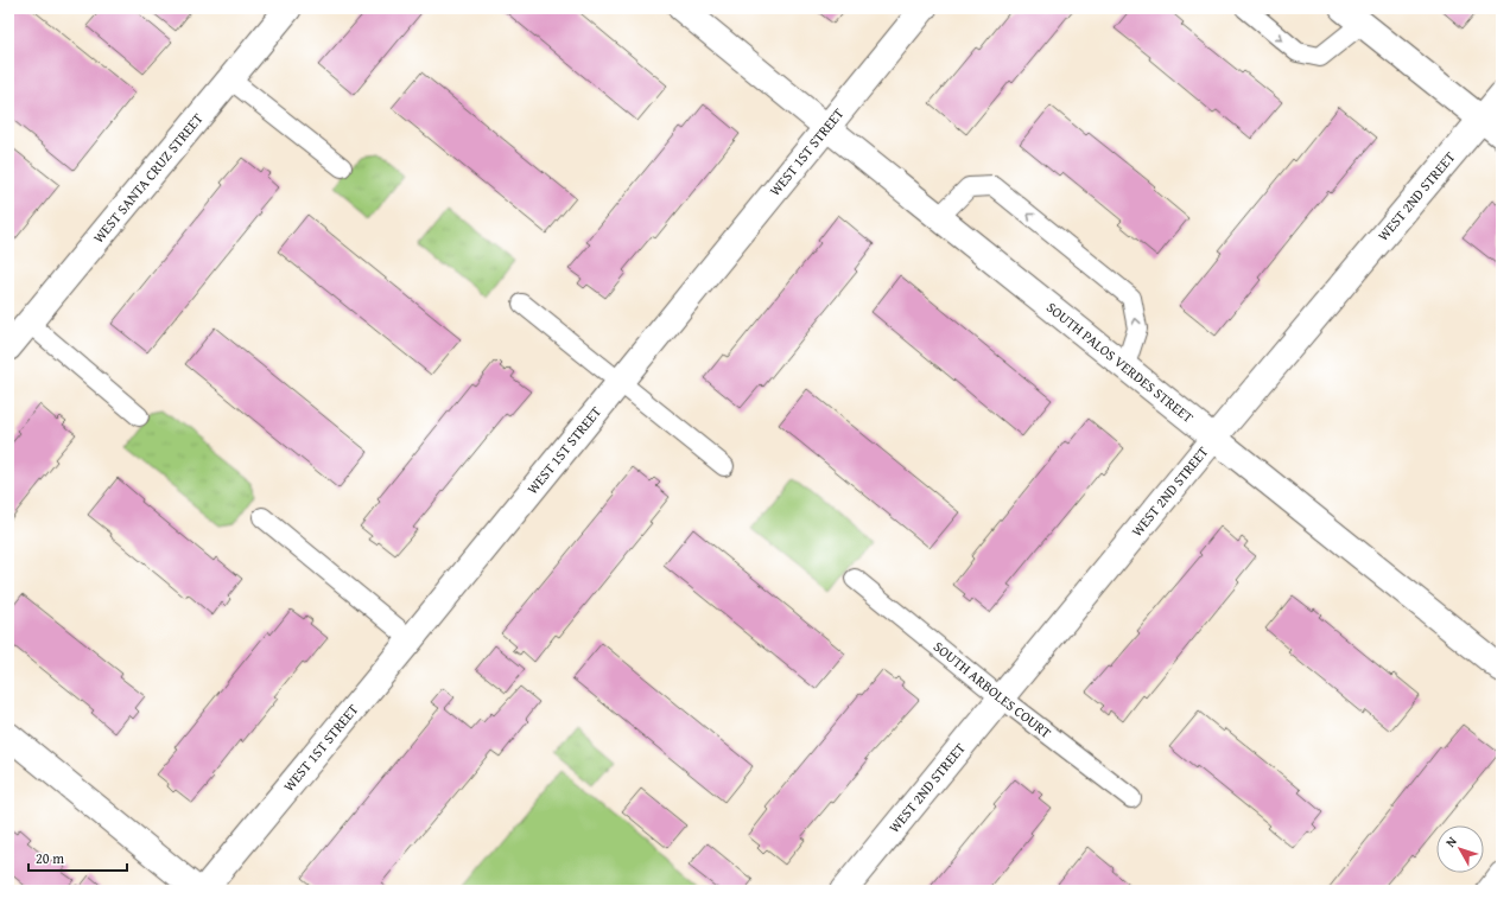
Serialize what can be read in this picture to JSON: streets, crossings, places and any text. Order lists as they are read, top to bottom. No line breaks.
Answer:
{"streets":{"street":["WEST 1ST STREET","WEST SANTA CRUZ STREET","WEST 2ND STREET","SOUTH PALOS VERDES STREET"],"lane":["SOUTH ARBOLES COURT"]},"crossings":[["WEST 1ST STREET","SOUTH PALOS VERDES STREET"],["WEST 2ND STREET","SOUTH PALOS VERDES STREET"],["WEST 2ND STREET","SOUTH ARBOLES COURT"]],"scale_bar":"20 m","north":"top left"}
